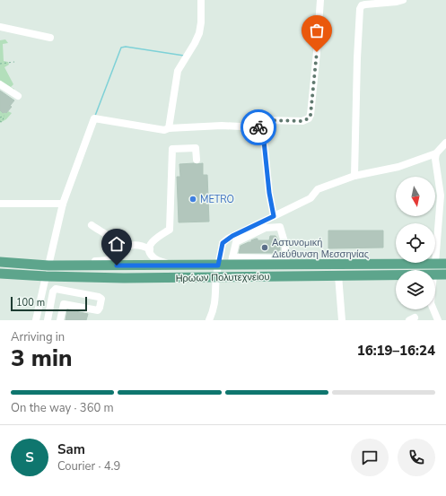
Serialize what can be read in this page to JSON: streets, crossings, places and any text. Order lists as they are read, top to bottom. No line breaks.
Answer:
{"streets":{"main road":["Ηρώων Πολυτεχνείου"]},"places":["METRO","Αστυνομική Διεύθυνση Μεσσηνίας"],"scale_bar":"100 m","north":"bottom","page":{"scale":"100 m","heading":["3 min","Arriving in","16:19–16:24"],"panel":["Sam","Courier · 4.9"],"bar":"On the way · 360 m","round":"S"}}
